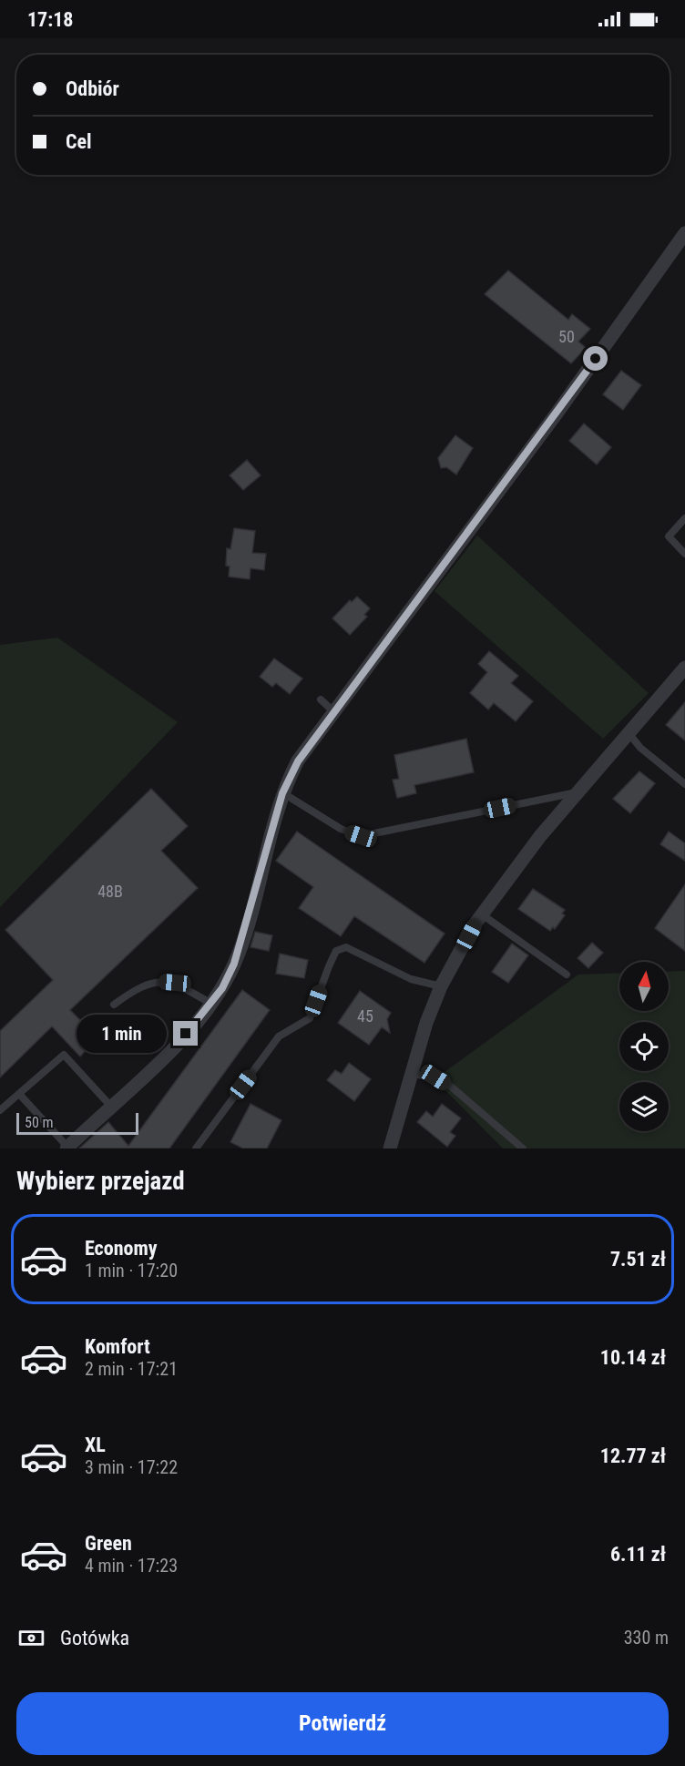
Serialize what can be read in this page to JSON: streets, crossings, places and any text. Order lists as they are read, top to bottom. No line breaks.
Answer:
{"house_numbers":["50","48B","45"],"scale_bar":"50 m","north":"top","page":{"status":"17:18","banner":["Odbiór","Cel"],"bubble":"1 min","scale":"50 m","heading":"Wybierz przejazd","list":[{"name":"Economy","note":"1 min · 17:20","value":"7.51 zł"},{"name":"Komfort","note":"2 min · 17:21","value":"10.14 zł"},{"name":"XL","note":"3 min · 17:22","value":"12.77 zł"},{"name":"Green","note":"4 min · 17:23","value":"6.11 zł"}],"pay":["Gotówka","330 m"],"buttons":"Potwierdź"}}
